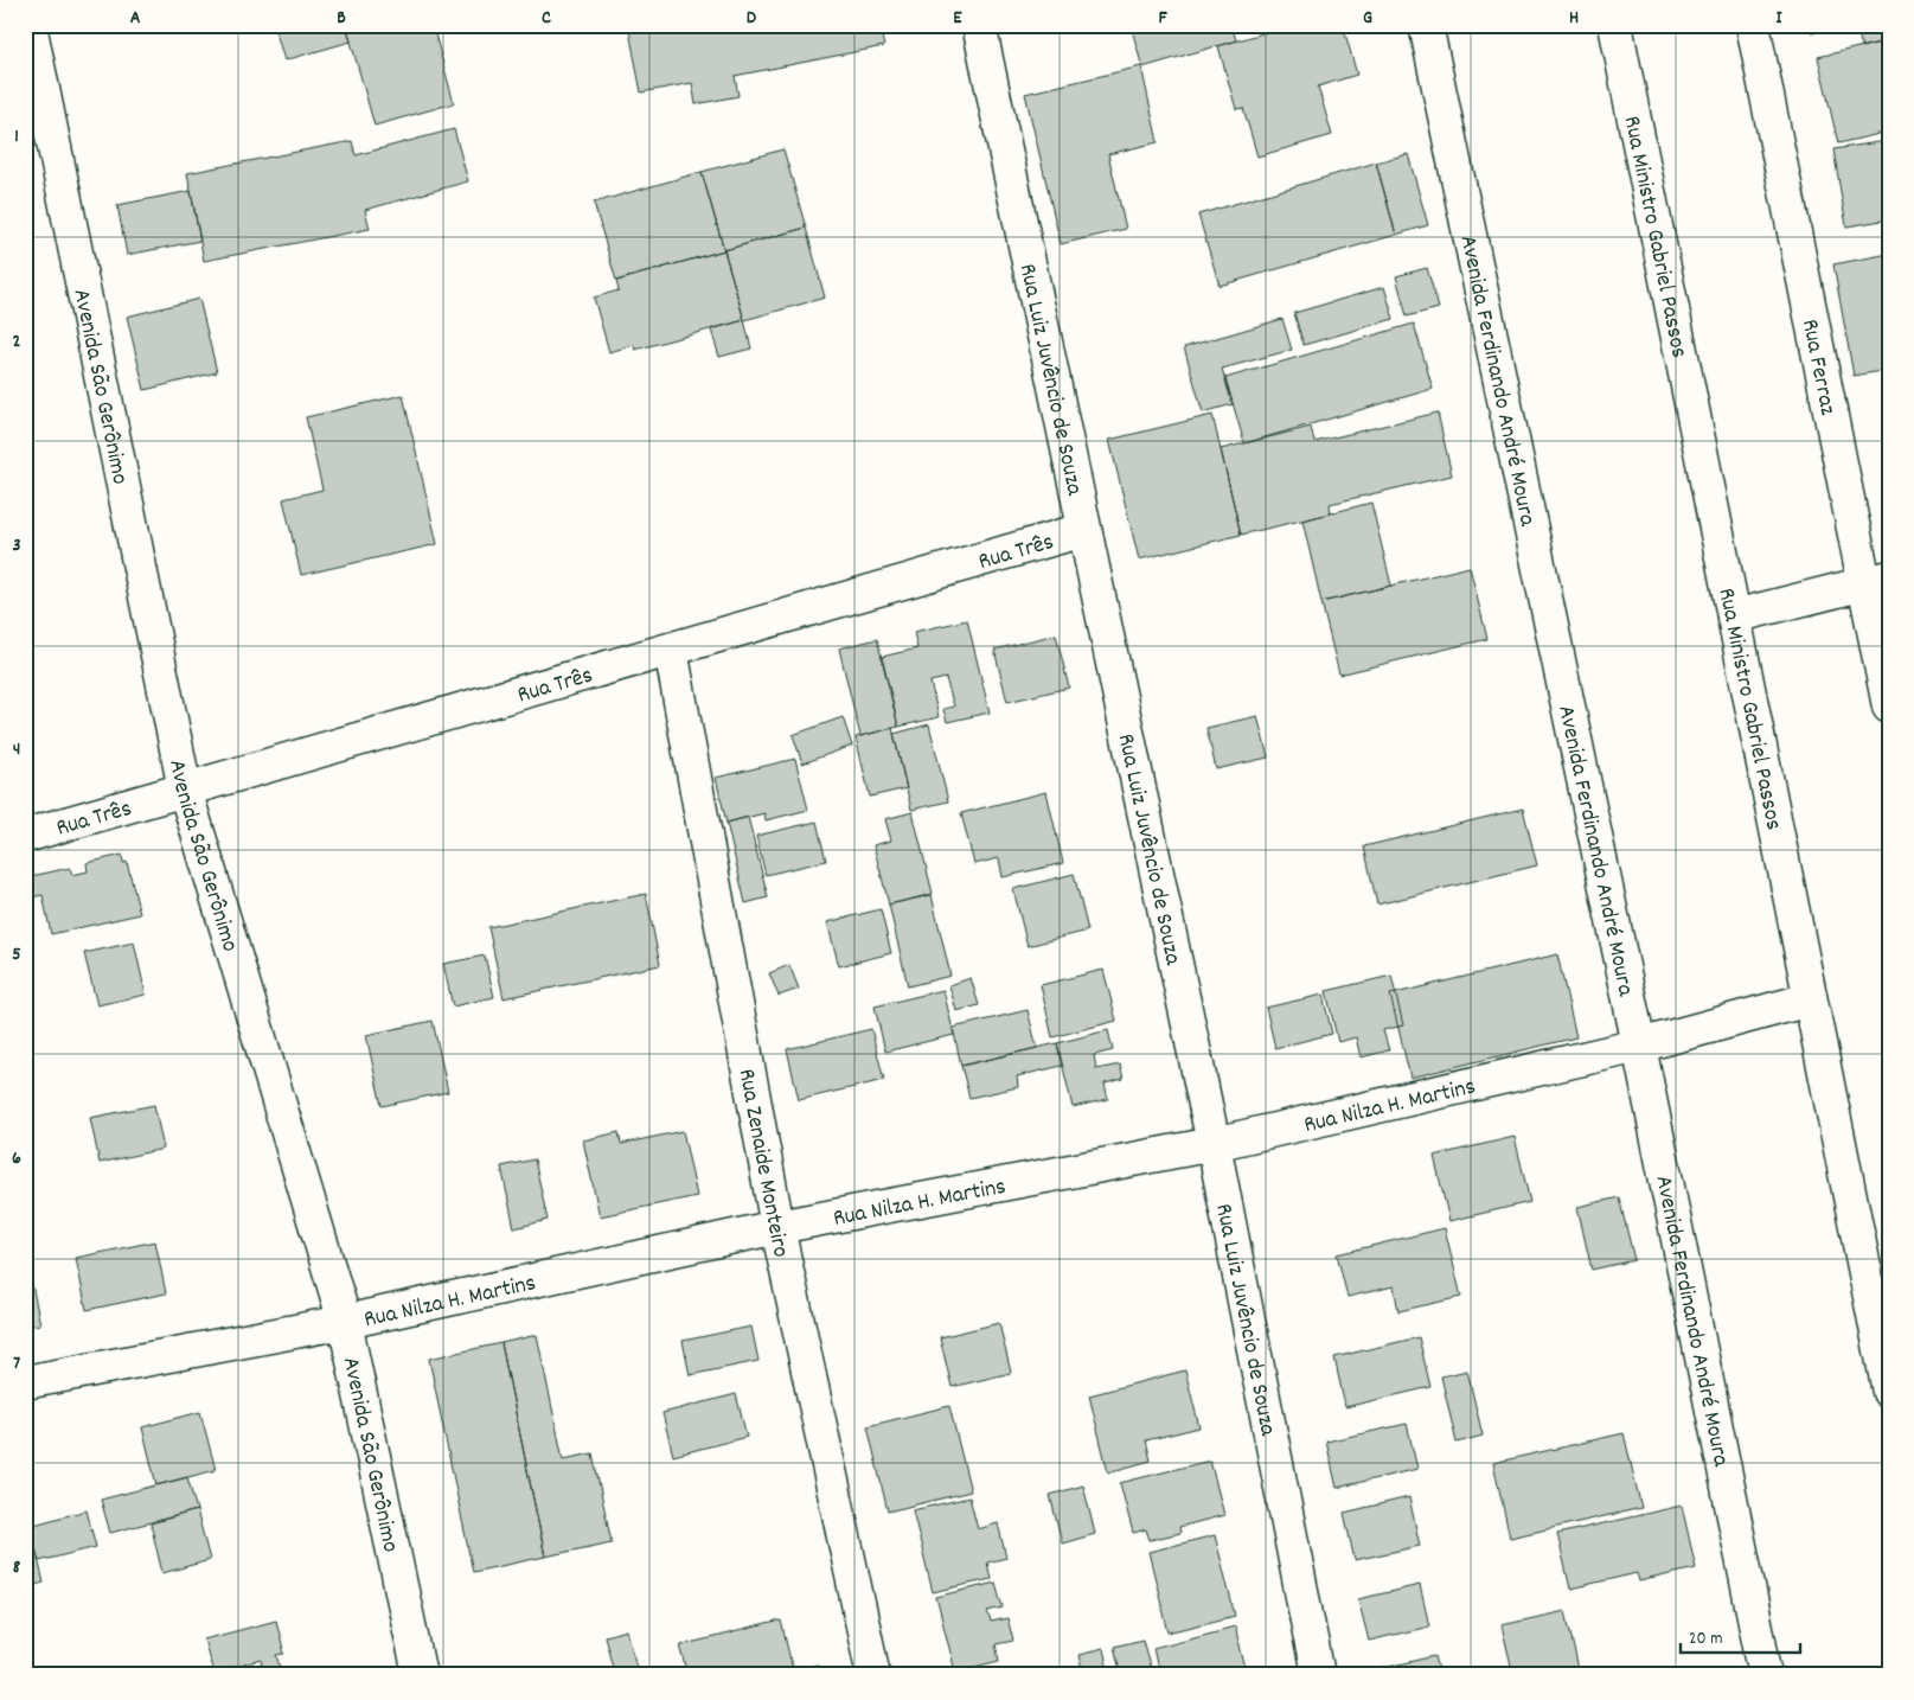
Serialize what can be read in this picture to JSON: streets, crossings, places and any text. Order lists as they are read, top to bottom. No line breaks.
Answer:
{"streets":{"street":["Rua Ministro Gabriel Passos","Rua Ferraz","Rua Luiz Juvêncio de Souza","Avenida Ferdinando André Moura","Avenida São Gerônimo","Rua Três","Rua Nilza H. Martins","Rua Zenaide Monteiro"]},"crossings":[["Rua Ministro Gabriel Passos","Rua Nilza H. Martins"],["Rua Luiz Juvêncio de Souza","Rua Três"],["Rua Luiz Juvêncio de Souza","Rua Nilza H. Martins"],["Avenida Ferdinando André Moura","Rua Nilza H. Martins"],["Avenida São Gerônimo","Rua Três"],["Avenida São Gerônimo","Rua Nilza H. Martins"],["Rua Três","Rua Zenaide Monteiro"],["Rua Nilza H. Martins","Rua Zenaide Monteiro"]],"scale_bar":"20 m","grid":{"columns":["A","B","C","D","E","F","G","H","I"],"rows":["1","2","3","4","5","6","7","8"]}}
